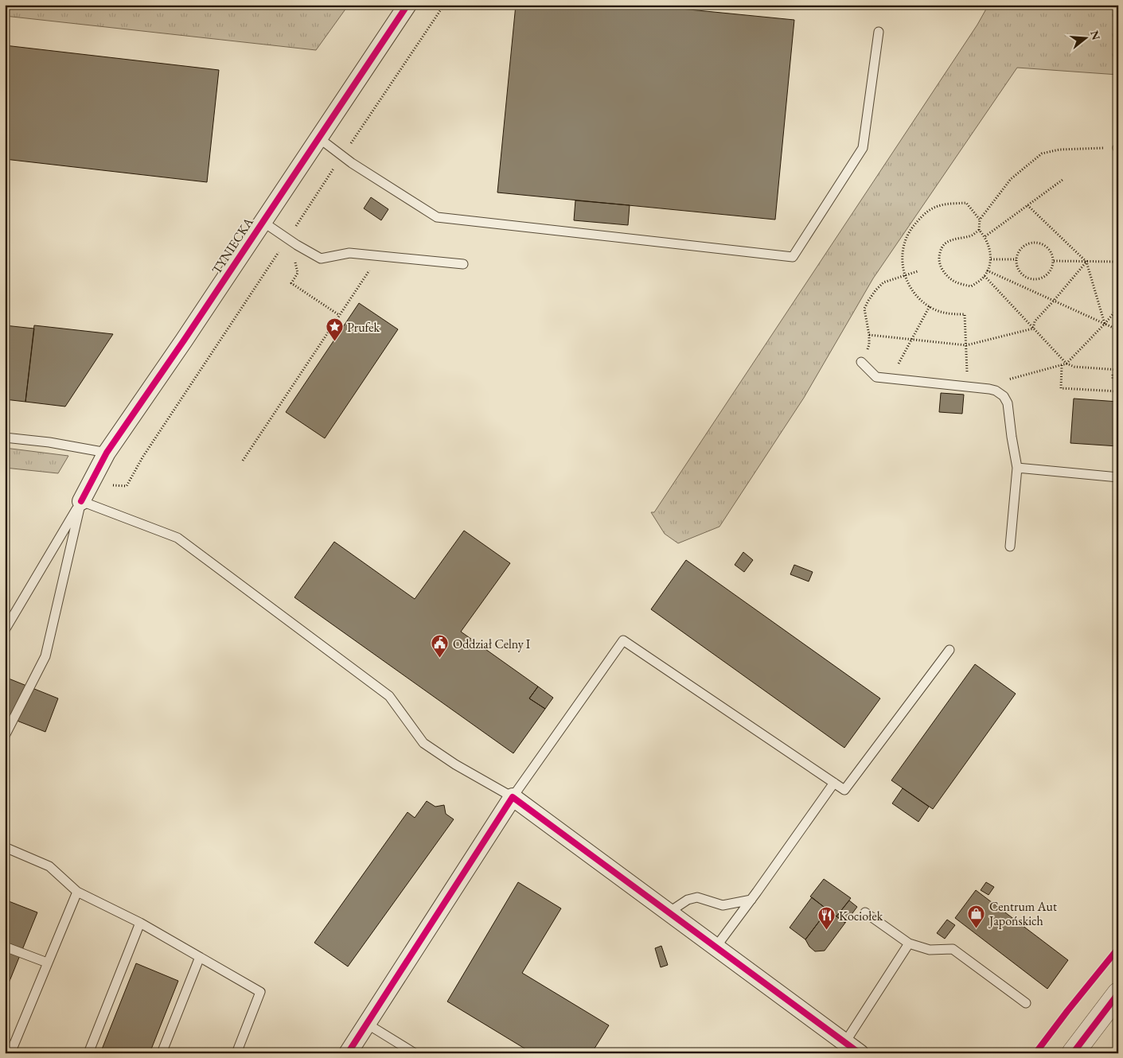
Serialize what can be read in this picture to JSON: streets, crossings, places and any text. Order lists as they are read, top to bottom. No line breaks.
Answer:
{"streets":{"street":["TYNIECKA"]},"places":{"place":["Prufek"],"public building":["Oddział Celny I"],"shop":["Centrum Aut Japońskich"],"restaurant":["Kociołek"]},"north":"right"}
